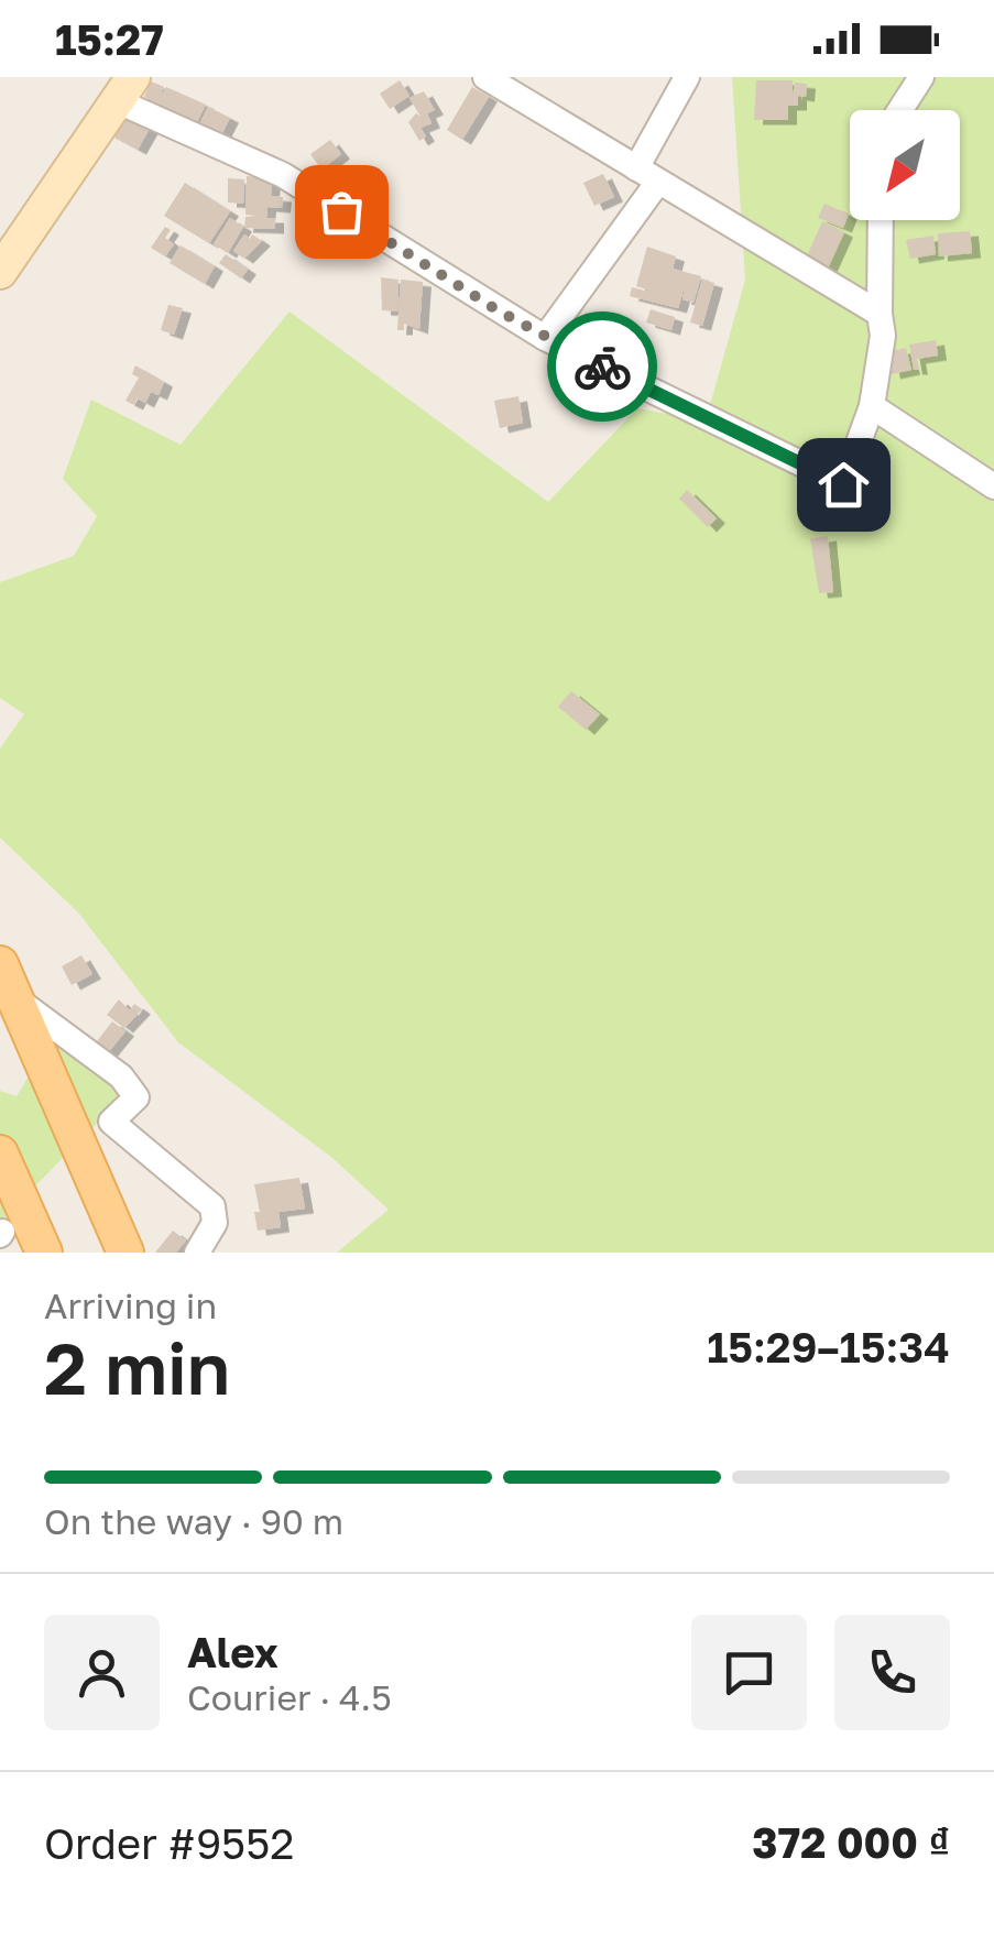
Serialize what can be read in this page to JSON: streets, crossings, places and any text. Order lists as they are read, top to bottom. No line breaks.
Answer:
{"north":"bottom left","page":{"status":"15:27","heading":["2 min","Arriving in","15:29–15:34"],"panel":["Alex","Courier · 4.5","Order #9552","372 000 ₫"],"bar":"On the way · 90 m"}}
